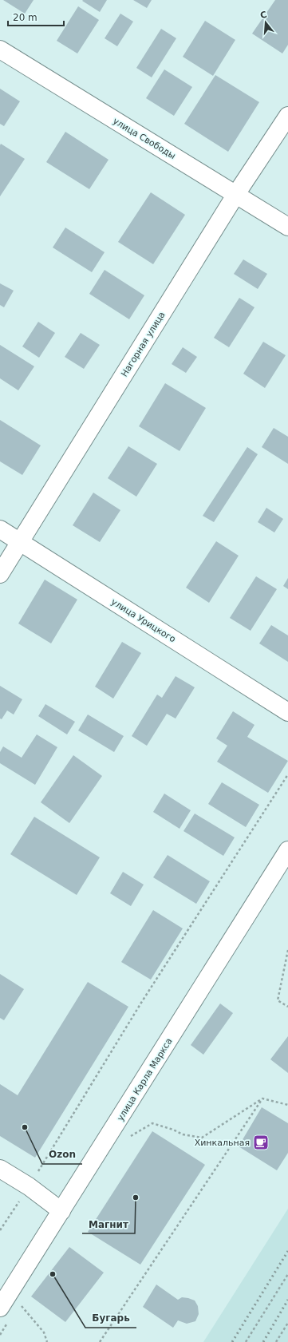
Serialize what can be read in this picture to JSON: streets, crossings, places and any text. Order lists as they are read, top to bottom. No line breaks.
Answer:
{"streets":{"street":["улица Свободы","Нагорная улица","улица Урицкого","улица Карла Маркса"]},"crossings":[["улица Свободы","Нагорная улица"],["Нагорная улица","улица Урицкого"]],"places":{"other":["Ozon","Магнит","Бугарь"],"cafe":["Хинкальная"]},"scale_bar":"20 m","north":"top"}
